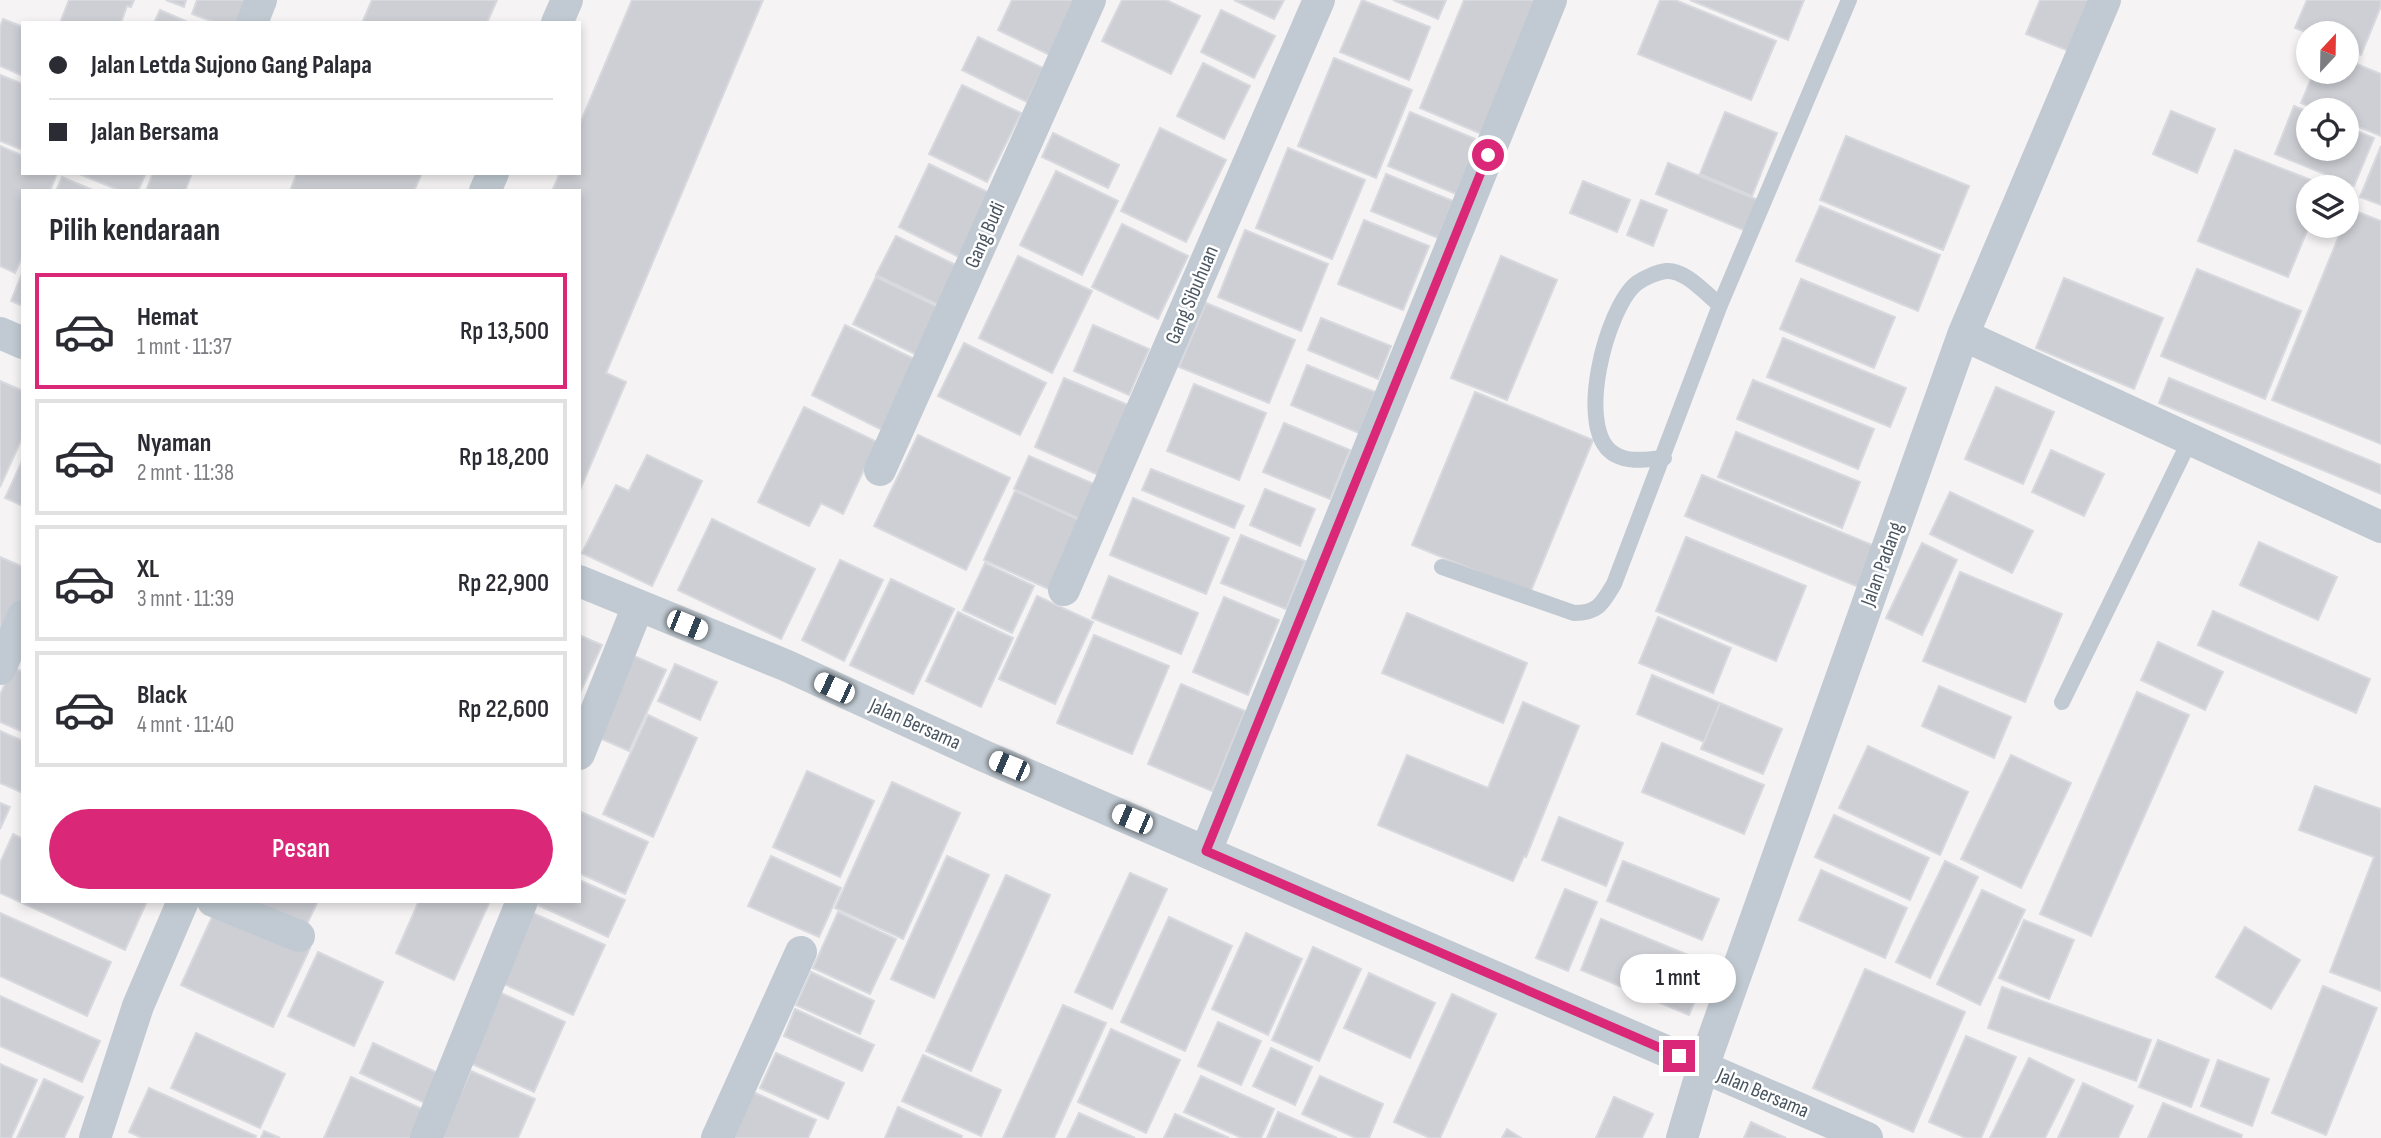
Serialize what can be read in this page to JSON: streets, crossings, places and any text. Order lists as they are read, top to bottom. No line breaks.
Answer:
{"streets":{"street":["Gang Budi","Gang Sibuhuan","Jalan Padang","Jalan Bersama"]},"crossings":[["Jalan Padang","Jalan Bersama"]],"north":"top","page":{"banner":["Jalan Letda Sujono Gang Palapa","Jalan Bersama"],"heading":"Pilih kendaraan","list":[{"name":"Hemat","note":"1 mnt · 11:37","value":"Rp 13,500"},{"name":"Nyaman","note":"2 mnt · 11:38","value":"Rp 18,200"},{"name":"XL","note":"3 mnt · 11:39","value":"Rp 22,900"},{"name":"Black","note":"4 mnt · 11:40","value":"Rp 22,600"}],"buttons":"Pesan","bubble":"1 mnt"}}
